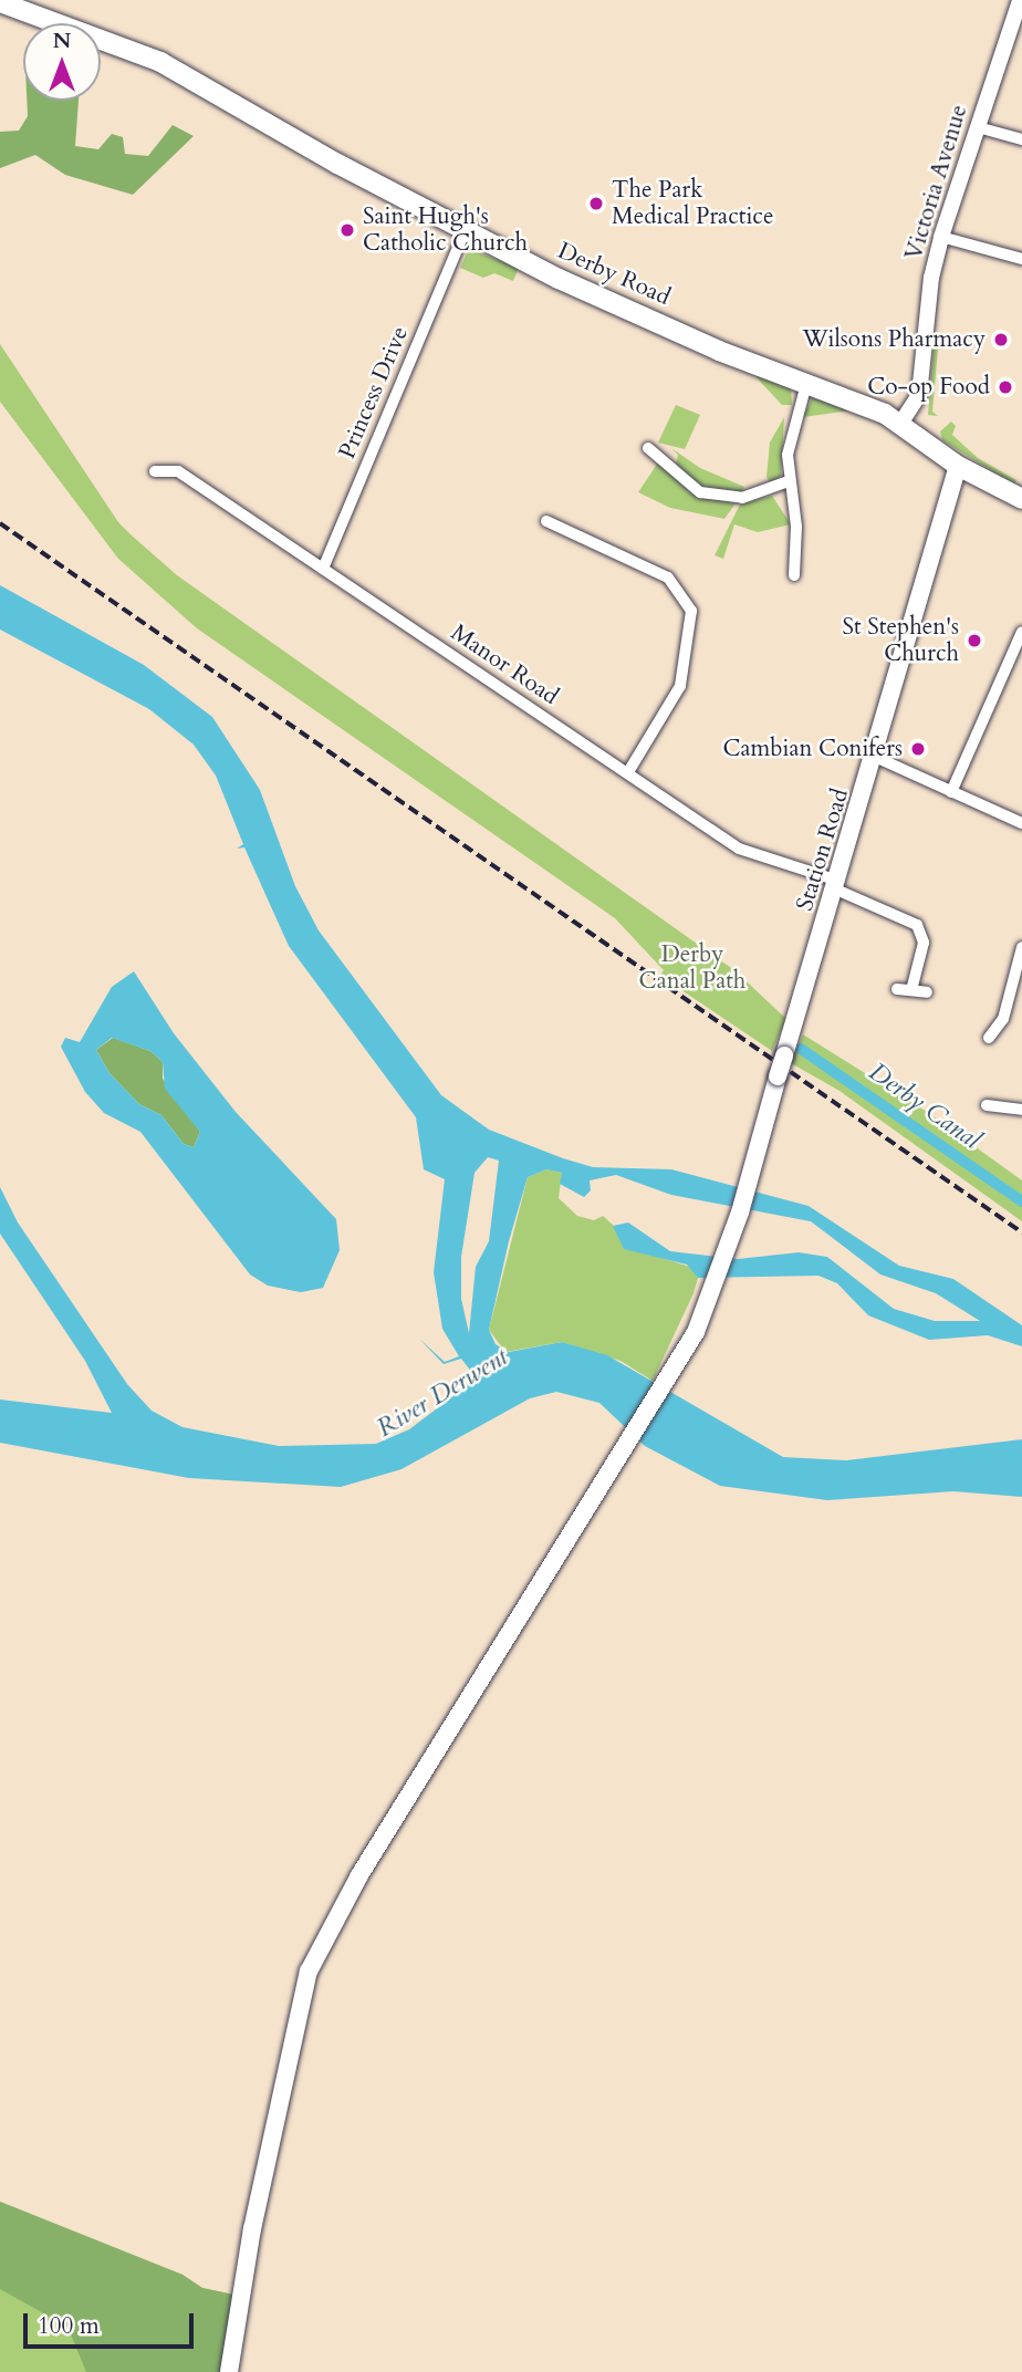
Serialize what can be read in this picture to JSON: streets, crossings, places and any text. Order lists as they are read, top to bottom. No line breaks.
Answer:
{"streets":{"main road":["Derby Road","Station Road"],"street":["Victoria Avenue","Princess Drive","Manor Road"]},"crossings":[["Victoria Avenue","Derby Road"],["Derby Road","Princess Drive"],["Derby Road","Station Road"],["Princess Drive","Manor Road"],["Manor Road","Station Road"]],"water":["Derby Canal","River Derwent"],"parks":["Derby Canal Path"],"places":["The Park Medical Practice","Saint Hugh's Catholic Church","Wilsons Pharmacy","Co-op Food","St Stephen's Church","Cambian Conifers"],"scale_bar":"100 m","north":"top"}
